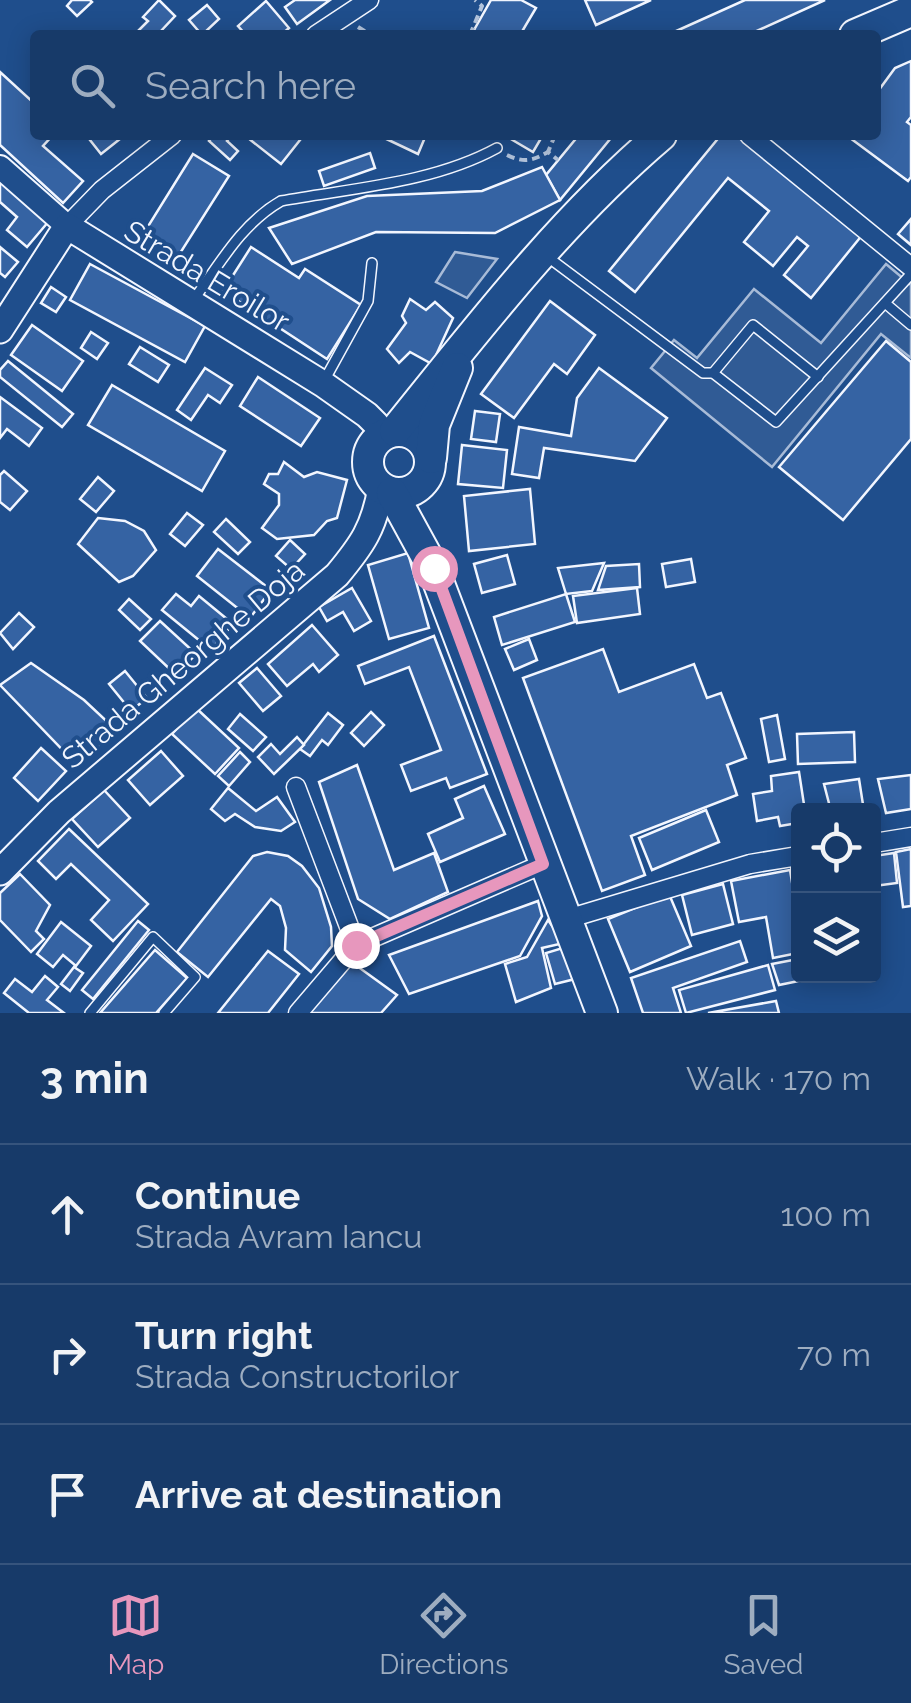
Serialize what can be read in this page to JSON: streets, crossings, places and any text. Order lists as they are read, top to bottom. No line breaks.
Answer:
{"streets":{"main road":["Strada Eroilor","Strada Gheorghe Doja"]},"crossings":[["Strada Eroilor","Strada Gheorghe Doja"]],"page":{"search":"Search here","heading":["3 min","Walk · 170 m"],"list":[["Continue","Strada Avram Iancu","100 m"],["Turn right","Strada Constructorilor","70 m"],"Arrive at destination"],"nav":["Map","Directions","Saved"]}}
